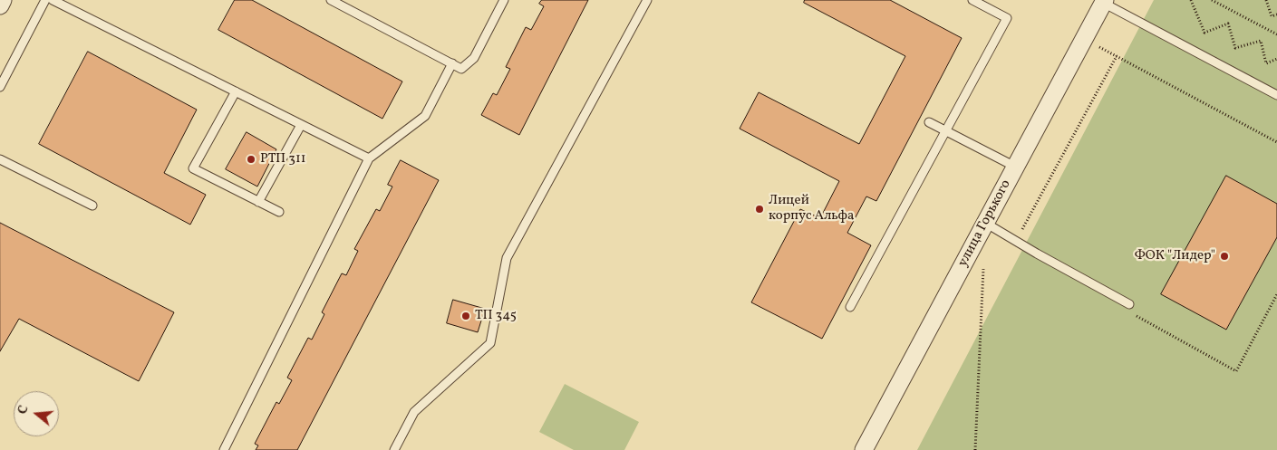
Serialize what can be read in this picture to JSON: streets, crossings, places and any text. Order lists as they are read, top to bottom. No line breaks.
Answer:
{"streets":{"street":["улица Горького"]},"places":["РТП 311","Лицей корпус Альфа","ФОК \"Лидер\"","ТП 345"],"north":"left"}
